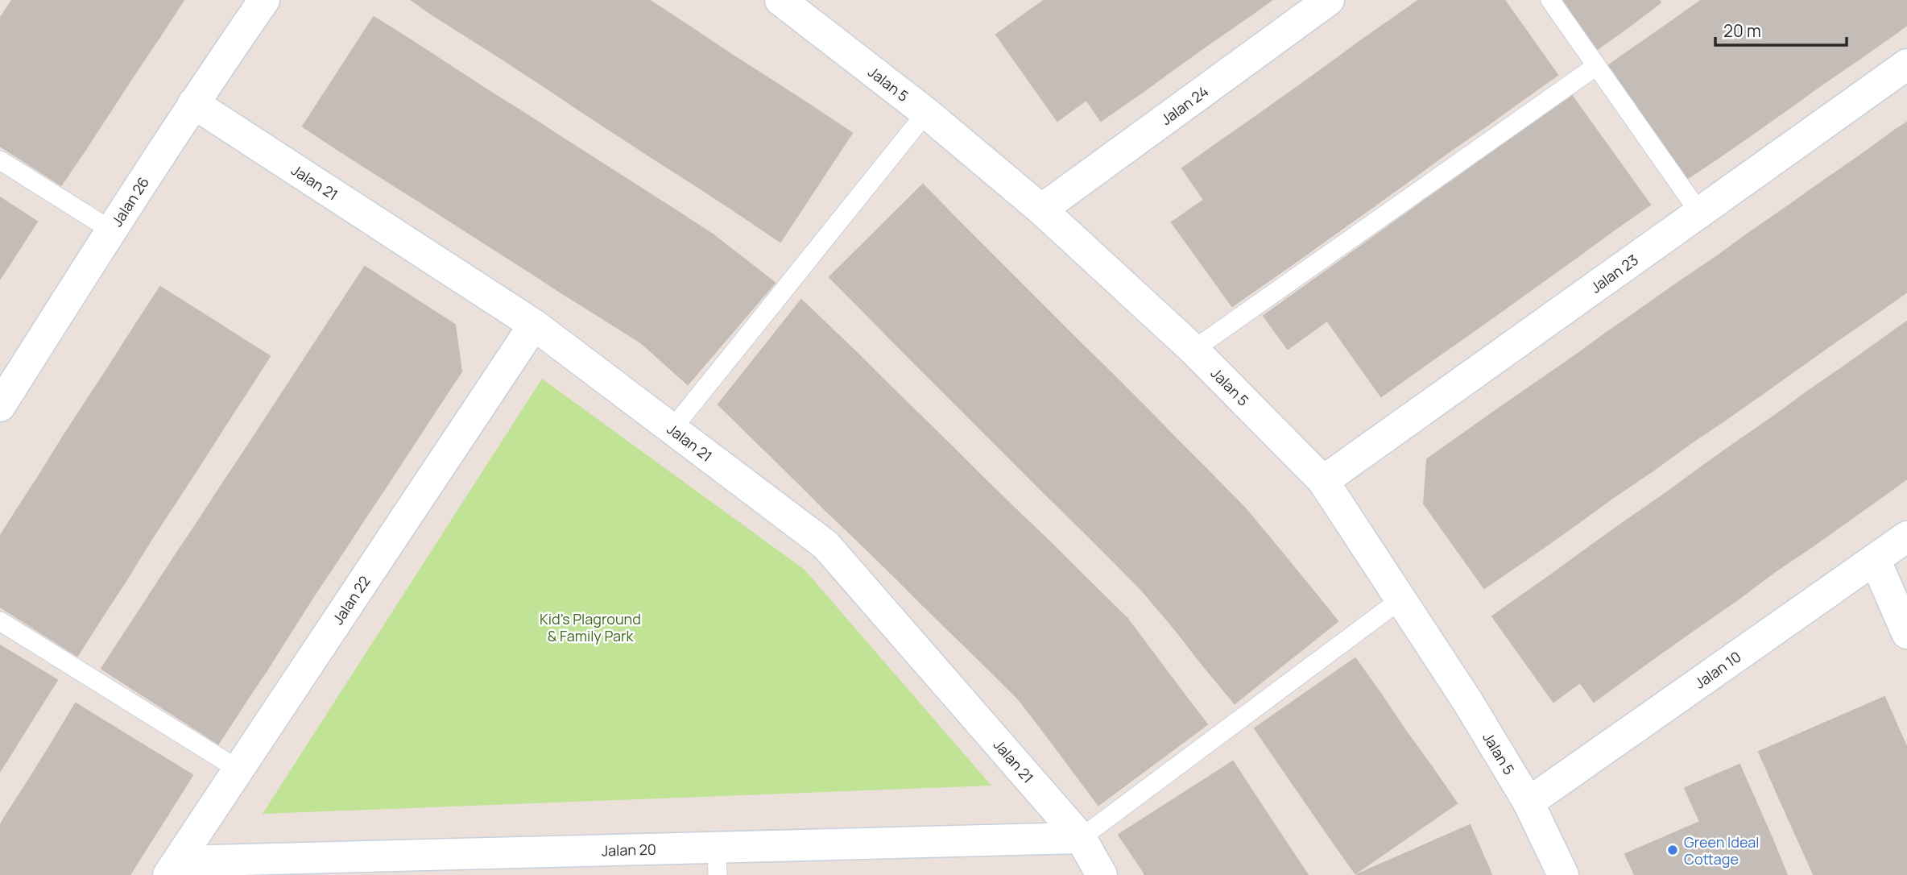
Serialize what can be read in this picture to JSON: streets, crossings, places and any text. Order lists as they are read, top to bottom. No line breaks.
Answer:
{"streets":{"street":["Jalan 5","Jalan 24","Jalan 21","Jalan 26","Jalan 23","Jalan 22","Jalan 10","Jalan 20"]},"crossings":[["Jalan 5","Jalan 24"],["Jalan 5","Jalan 23"],["Jalan 5","Jalan 10"],["Jalan 21","Jalan 26"],["Jalan 21","Jalan 22"],["Jalan 21","Jalan 20"],["Jalan 22","Jalan 20"]],"parks":["Kid's Plaground & Family Park"],"places":["Green Ideal Cottage"],"scale_bar":"20 m"}
